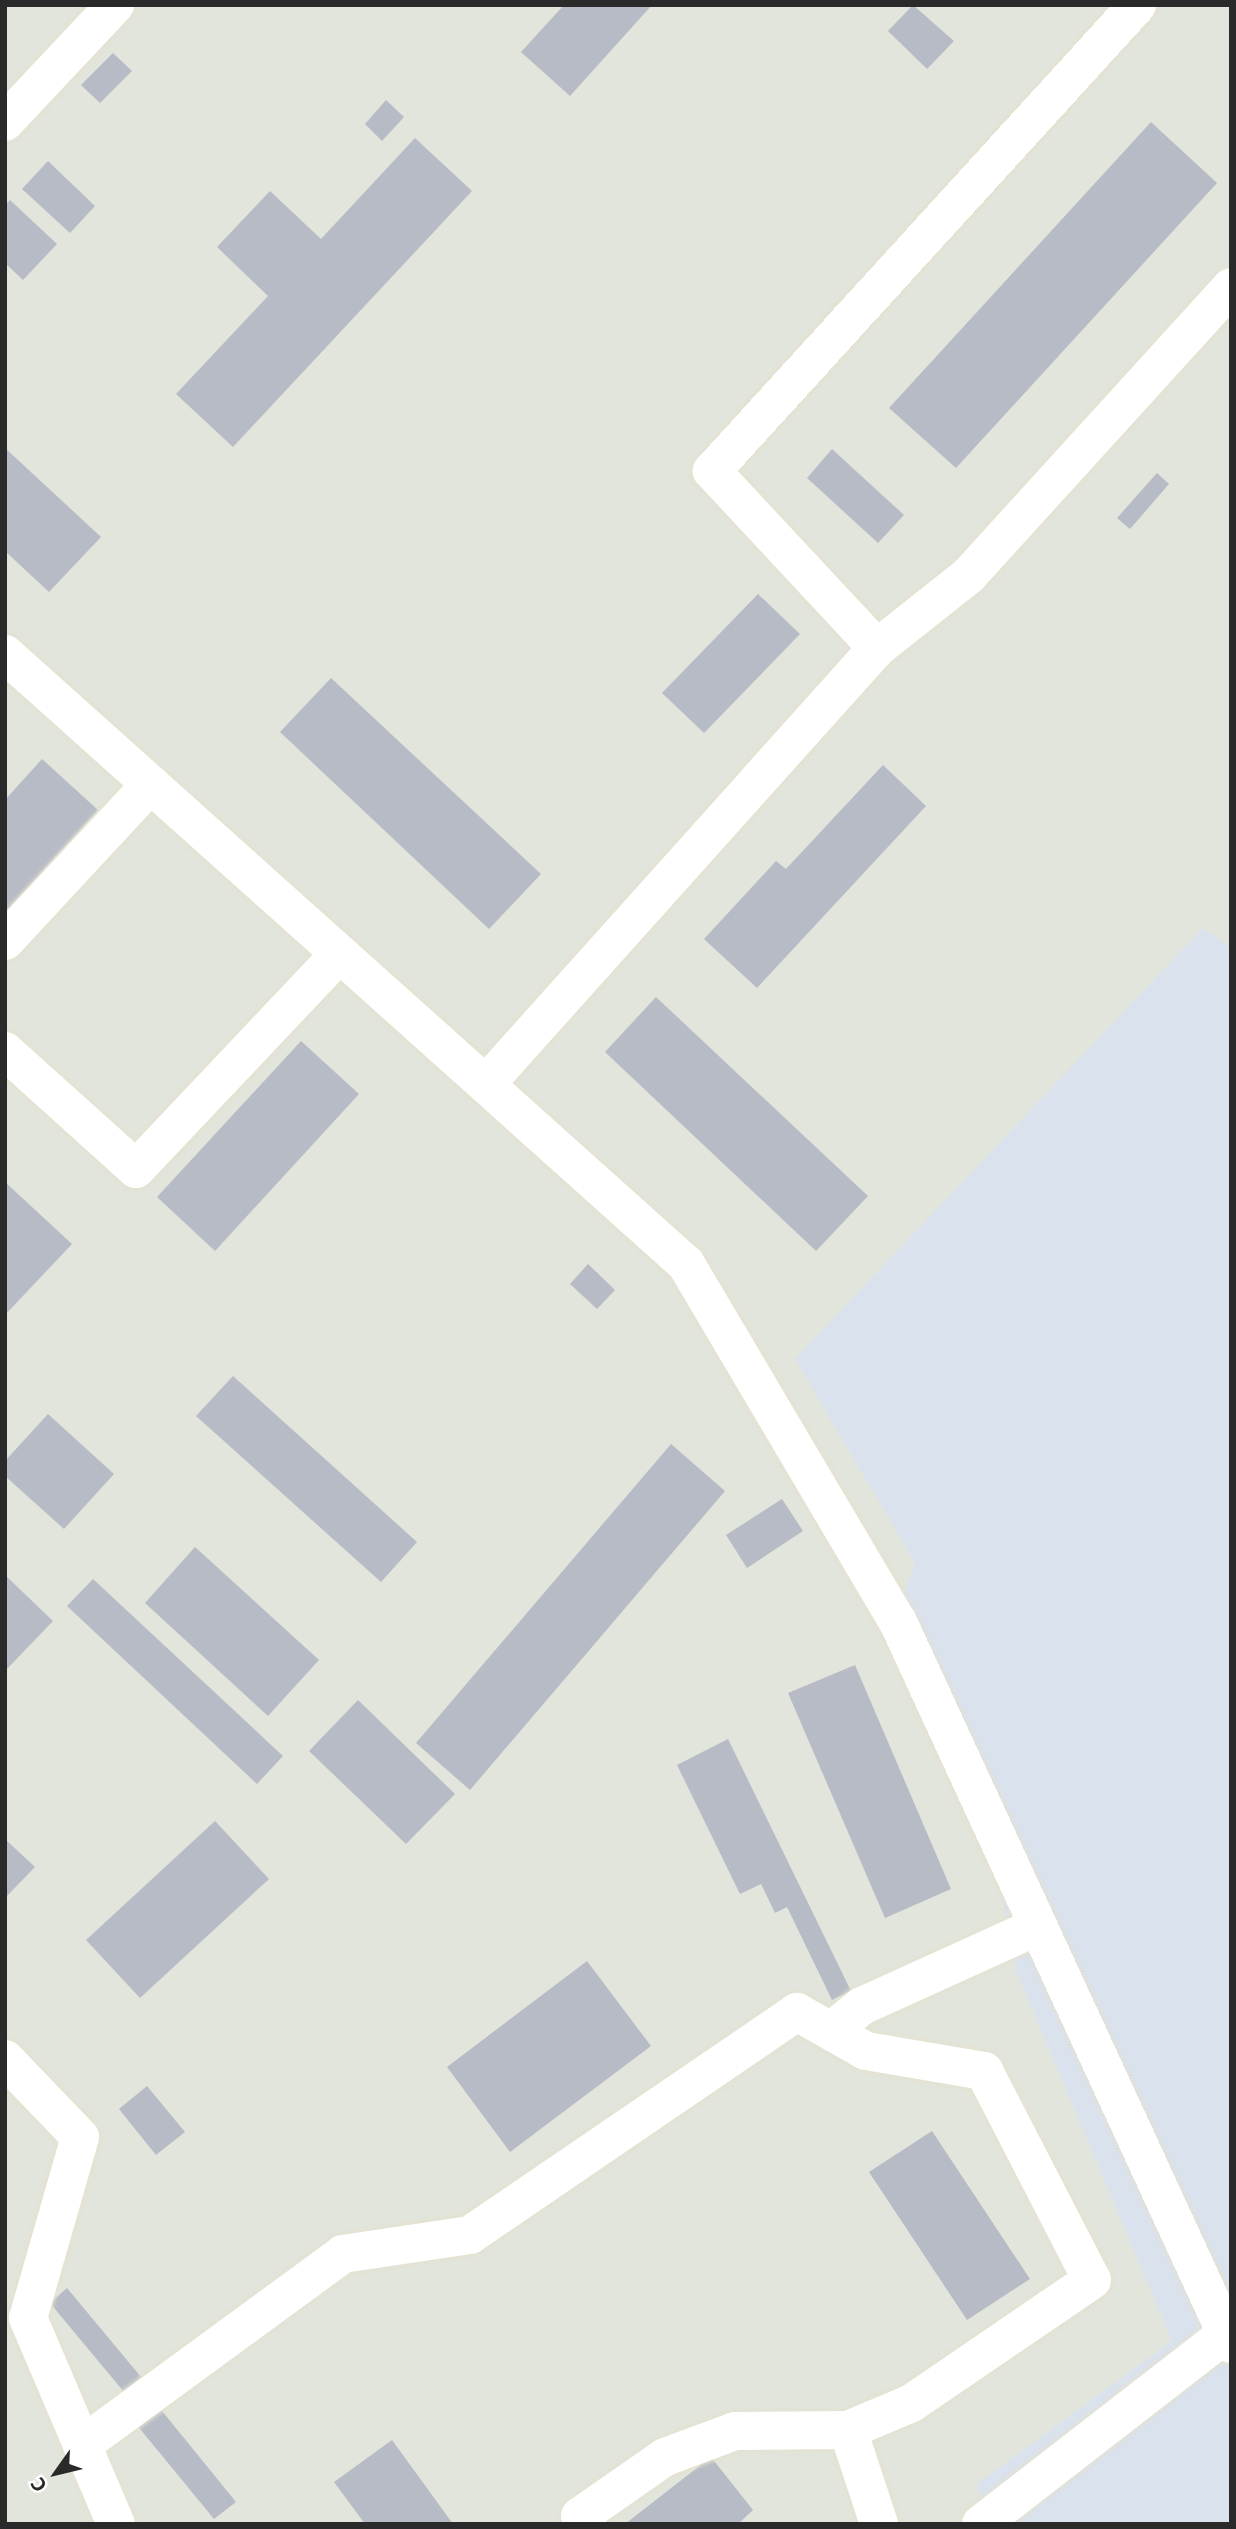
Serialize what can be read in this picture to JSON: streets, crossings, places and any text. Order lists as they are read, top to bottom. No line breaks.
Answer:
{"north":"bottom left"}
